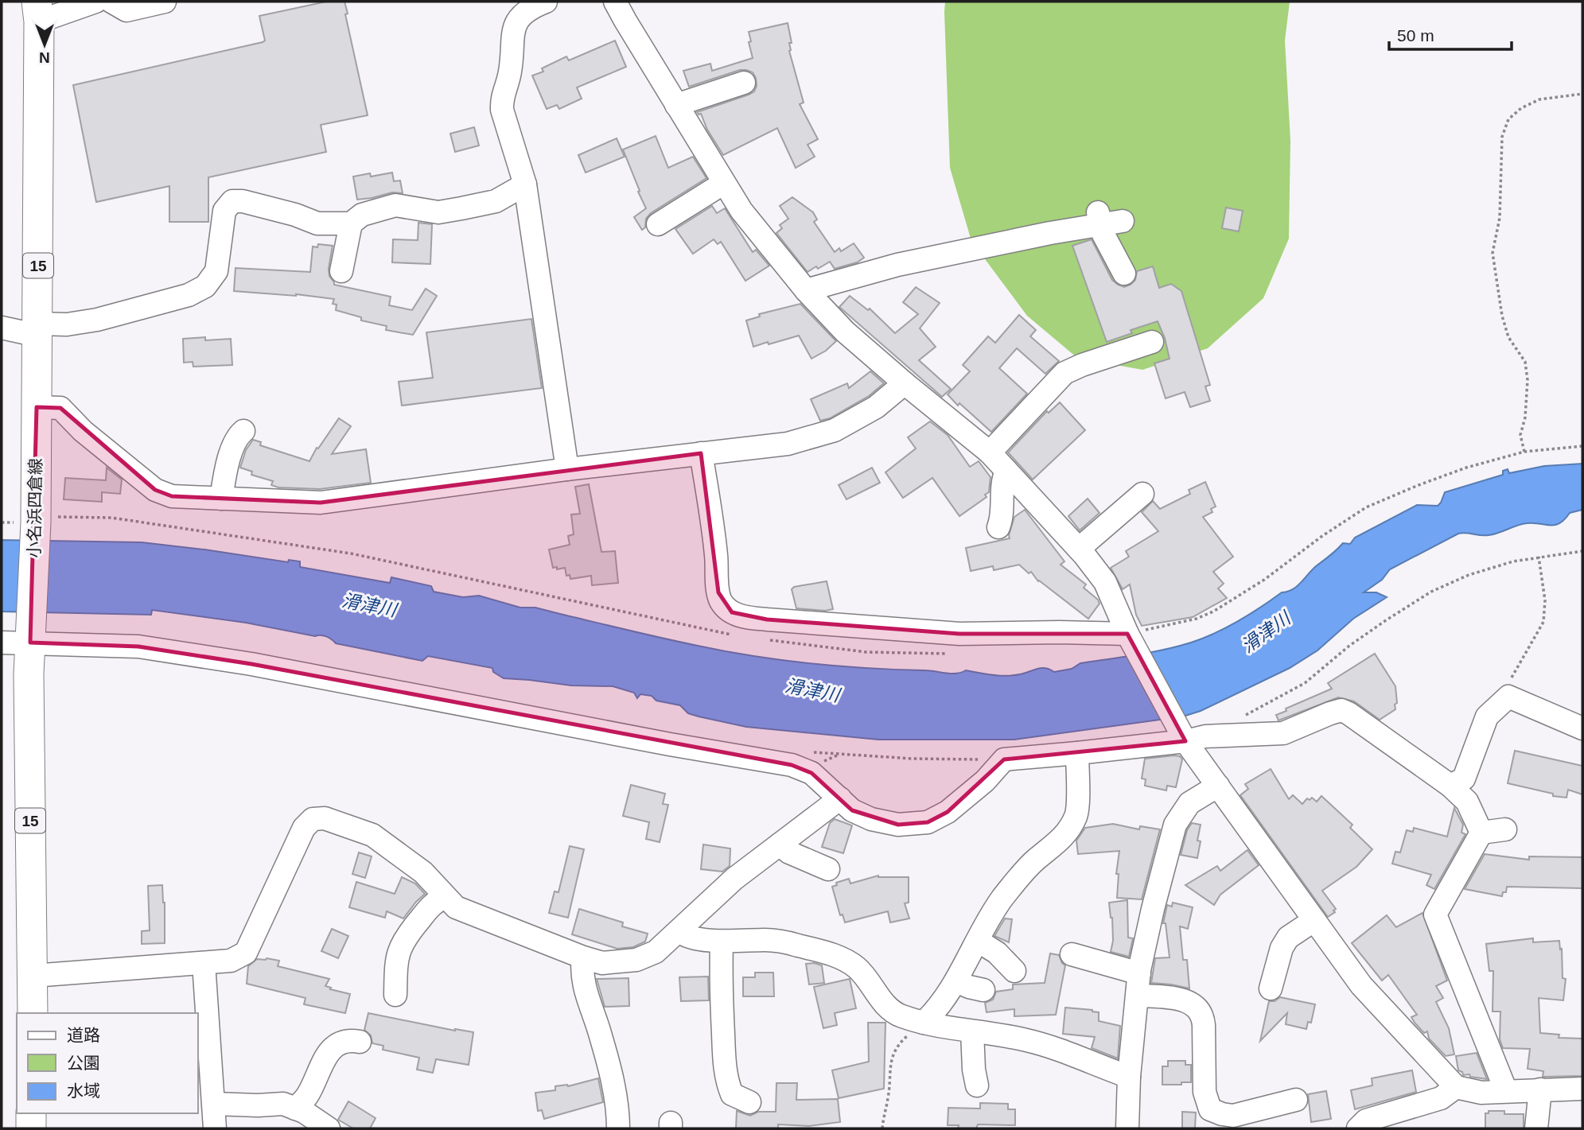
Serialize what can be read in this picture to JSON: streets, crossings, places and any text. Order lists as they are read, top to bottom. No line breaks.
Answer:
{"streets":{"main road":["15","小名浜四倉線"]},"water":["滑津川"],"legend":["道路","公園","水域"],"scale_bar":"50 m","north":"bottom"}
